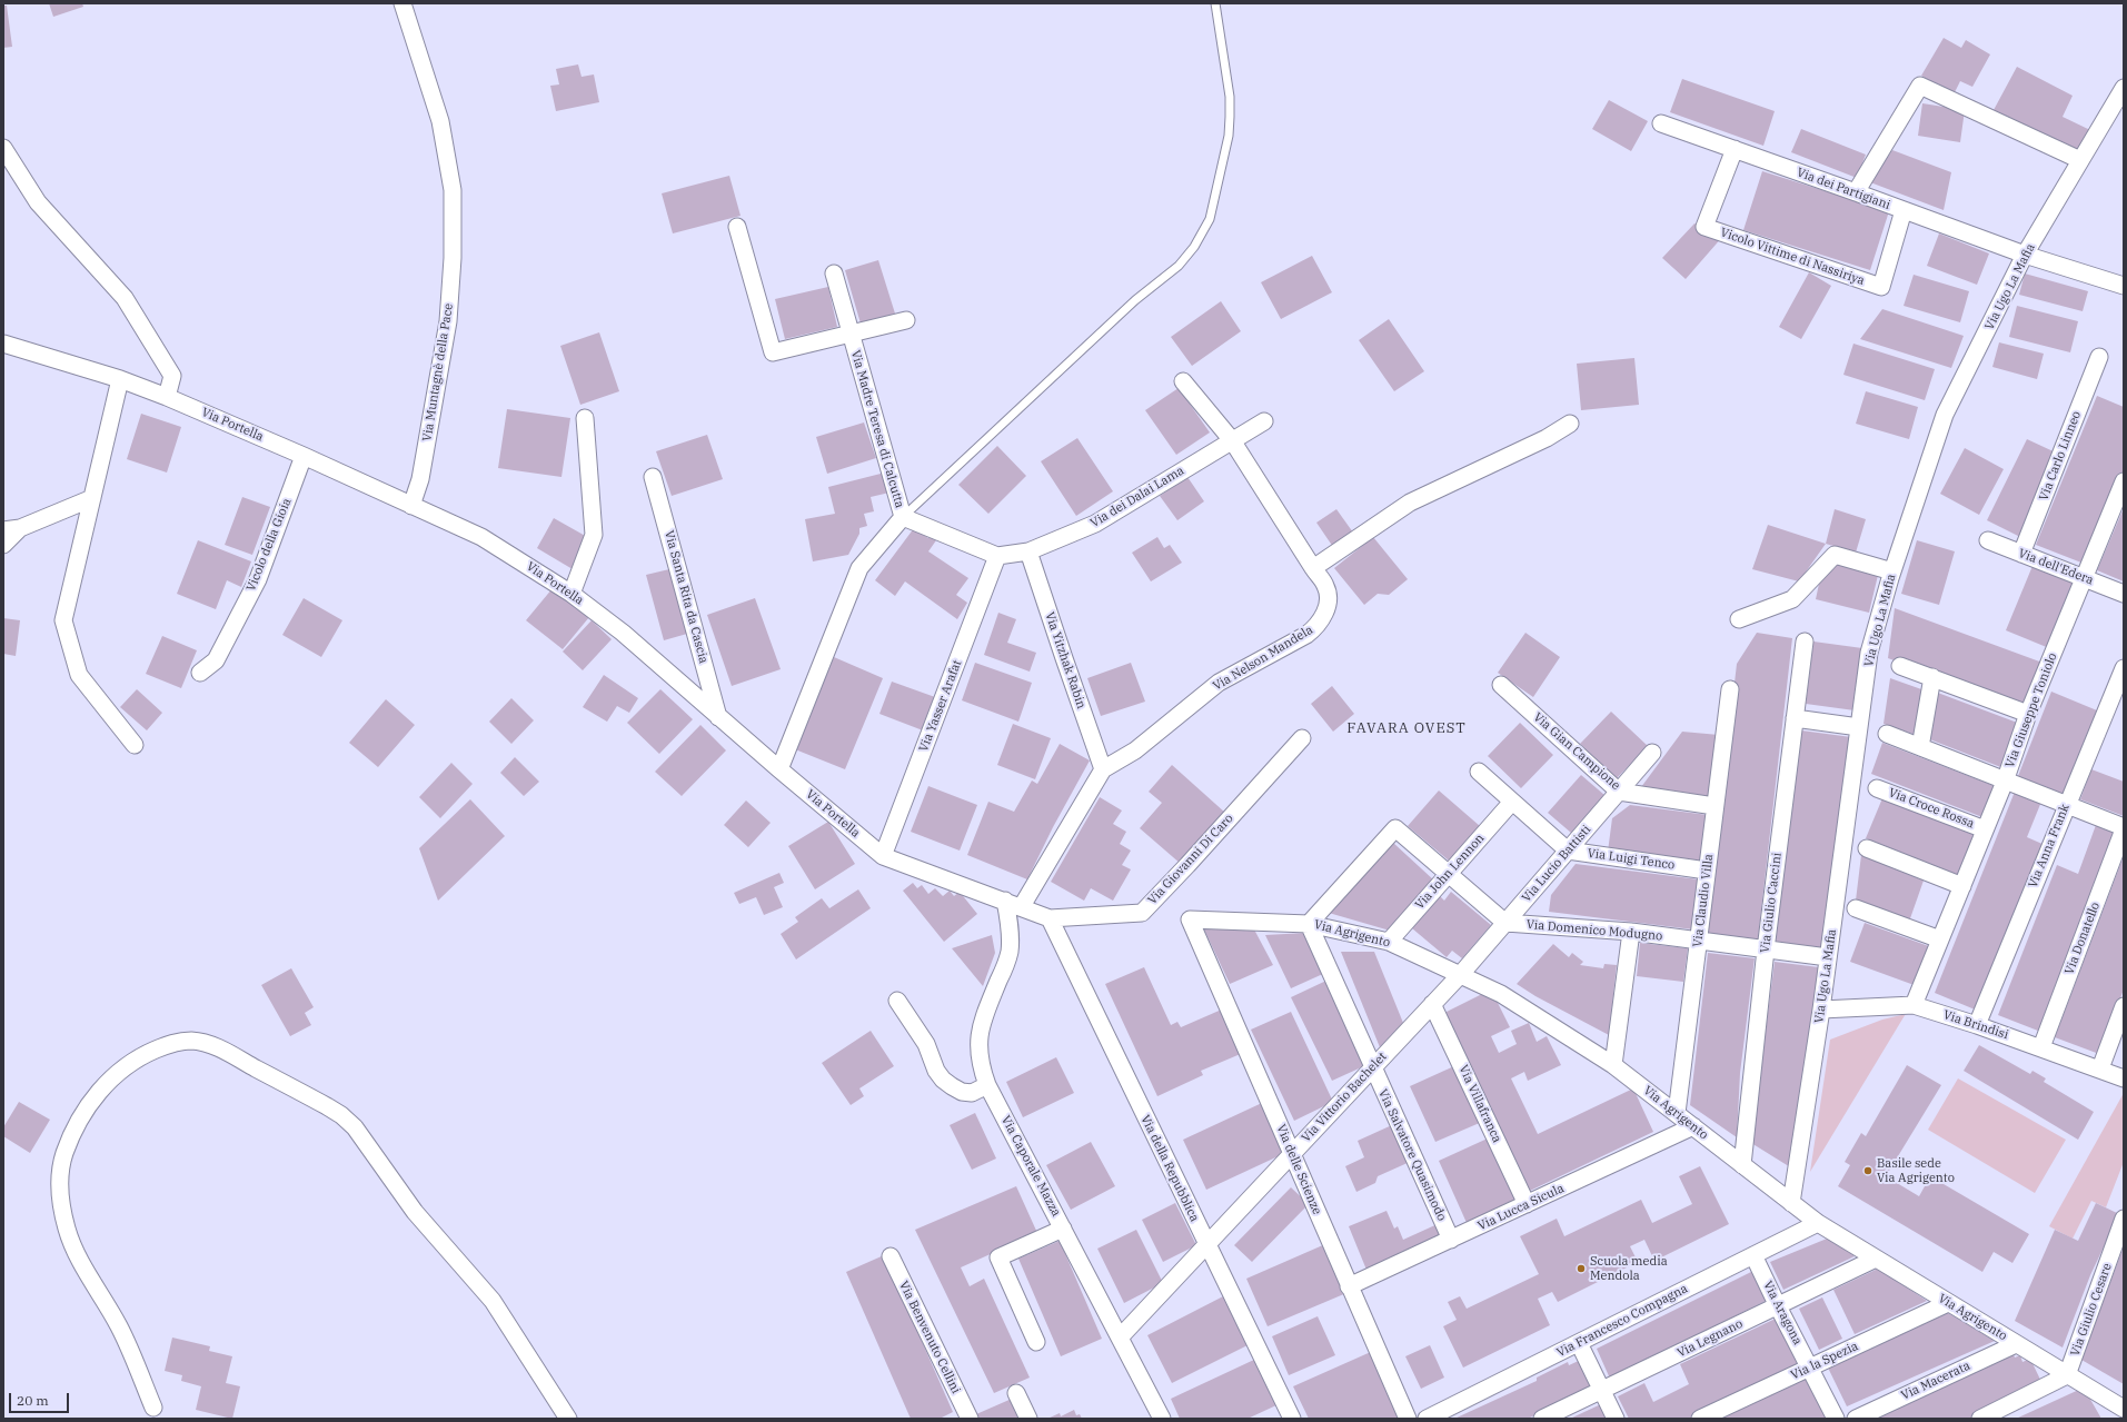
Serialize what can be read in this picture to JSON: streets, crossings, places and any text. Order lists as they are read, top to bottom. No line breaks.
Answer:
{"streets":{"street":["Via dei Partigiani","Vicolo Vittime di Nassiriya","Via Ugo La Mafia","Via Muntagnè della Pace","Via Portella","Via Madre Teresa di Calcutta","Via Carlo Linneo","Via dei Dalai Lama","Vicolo della Gioia","Via dell'Edera","Via Santa Rita da Cascia","Via Nelson Mandela","Via Yitzhak Rabin","Via Yasser Arafat","Via Giuseppe Toniolo","Via Gian Campione","Via Croce Rossa","Via Anna Frank","Via Giovanni Di Caro","Via Luigi Tenco","Via Lucio Battisti","Via John Lennon","Via Claudio Villa","Via Giulio Caccini","Via Domenico Modugno","Via Agrigento","Via Donatello","Via Brindisi","Via Vittorio Bachelet","Via Villafranca","Via Salvatore Quasimodo","Via Caporale Mazza","Via della Repubblica","Via delle Scienze","Via Lucca Sicula","Via Giulio Cesare","Via Aragona","Via Francesco Compagna","Via Benvenuto Cellini","Via Legnano","Via la Spezia","Via Macerata"]},"crossings":[["Via dei Partigiani","Vicolo Vittime di Nassiriya"],["Via dei Partigiani","Via Ugo La Mafia"],["Via Ugo La Mafia","Via Domenico Modugno"],["Via Ugo La Mafia","Via Agrigento"],["Via Ugo La Mafia","Via Brindisi"],["Via Muntagnè della Pace","Via Portella"],["Via Portella","Via Madre Teresa di Calcutta"],["Via Portella","Vicolo della Gioia"],["Via Portella","Via Santa Rita da Cascia"],["Via Portella","Via Yasser Arafat"],["Via Portella","Via Giovanni Di Caro"],["Via Portella","Via Caporale Mazza"],["Via Portella","Via della Repubblica"],["Via Madre Teresa di Calcutta","Via dei Dalai Lama"],["Via Carlo Linneo","Via dell'Edera"],["Via dei Dalai Lama","Via Nelson Mandela"],["Via dei Dalai Lama","Via Yitzhak Rabin"],["Via dei Dalai Lama","Via Yasser Arafat"],["Via dell'Edera","Via Giuseppe Toniolo"],["Via Nelson Mandela","Via Yitzhak Rabin"],["Via Giuseppe Toniolo","Via Croce Rossa"],["Via Giuseppe Toniolo","Via Brindisi"],["Via Gian Campione","Via Lucio Battisti"],["Via Gian Campione","Via Claudio Villa"],["Via Anna Frank","Via Brindisi"],["Via Giovanni Di Caro","Via della Repubblica"],["Via Luigi Tenco","Via Lucio Battisti"],["Via Luigi Tenco","Via Claudio Villa"],["Via Lucio Battisti","Via Domenico Modugno"],["Via Lucio Battisti","Via Agrigento"],["Via Lucio Battisti","Via Vittorio Bachelet"],["Via John Lennon","Via Agrigento"],["Via Claudio Villa","Via Domenico Modugno"],["Via Claudio Villa","Via Agrigento"],["Via Giulio Caccini","Via Domenico Modugno"],["Via Giulio Caccini","Via Agrigento"],["Via Agrigento","Via Vittorio Bachelet"],["Via Agrigento","Via Salvatore Quasimodo"],["Via Agrigento","Via delle Scienze"],["Via Agrigento","Via Lucca Sicula"],["Via Agrigento","Via Giulio Cesare"],["Via Agrigento","Via Francesco Compagna"],["Via Agrigento","Via Legnano"],["Via Agrigento","Via la Spezia"],["Via Agrigento","Via Macerata"],["Via Donatello","Via Brindisi"],["Via Vittorio Bachelet","Via Villafranca"],["Via Vittorio Bachelet","Via Salvatore Quasimodo"],["Via Vittorio Bachelet","Via Caporale Mazza"],["Via Vittorio Bachelet","Via della Repubblica"],["Via Vittorio Bachelet","Via delle Scienze"],["Via Villafranca","Via Lucca Sicula"],["Via Salvatore Quasimodo","Via Lucca Sicula"],["Via delle Scienze","Via Lucca Sicula"],["Via Aragona","Via Francesco Compagna"],["Via Aragona","Via Legnano"],["Via Aragona","Via la Spezia"]],"districts":["FAVARA OVEST"],"places":["Basile sede Via Agrigento","Scuola media Mendola"],"scale_bar":"20 m"}
